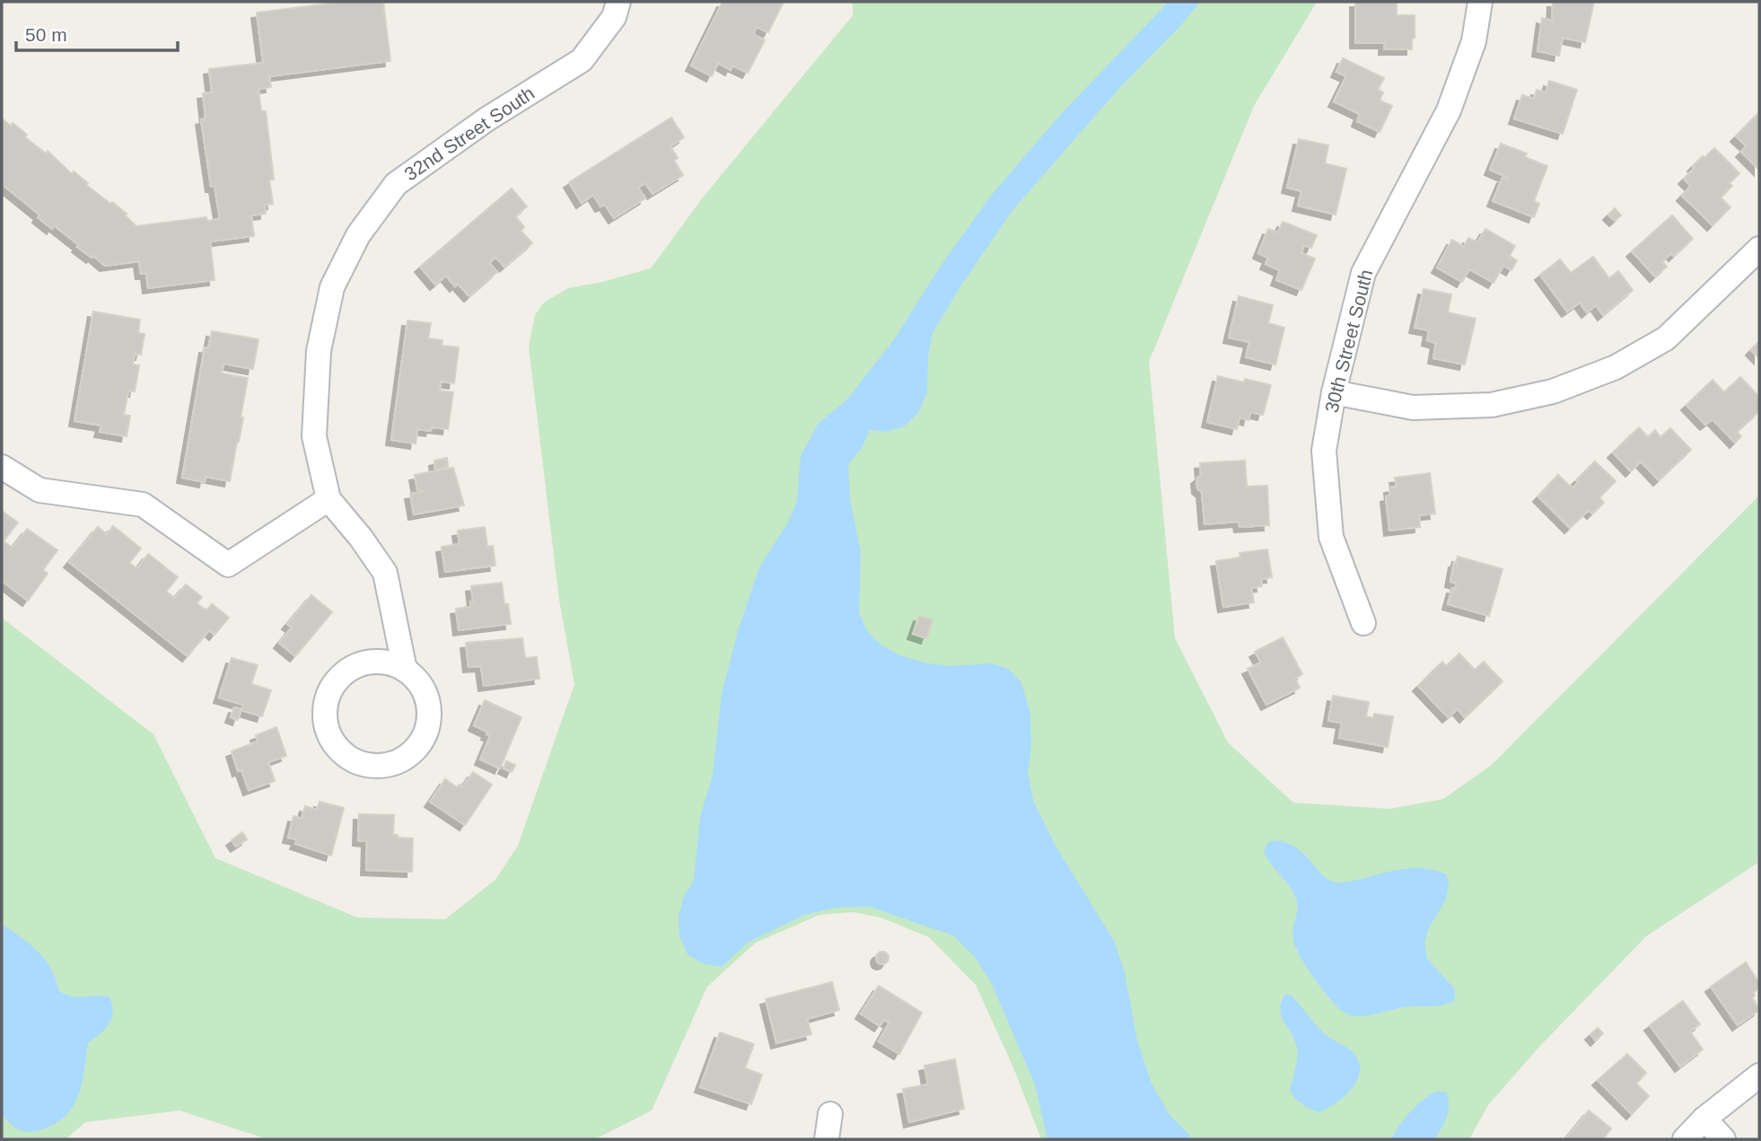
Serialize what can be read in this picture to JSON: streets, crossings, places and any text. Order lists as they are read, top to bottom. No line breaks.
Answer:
{"streets":{"street":["32nd Street South","30th Street South"]},"scale_bar":"50 m"}
